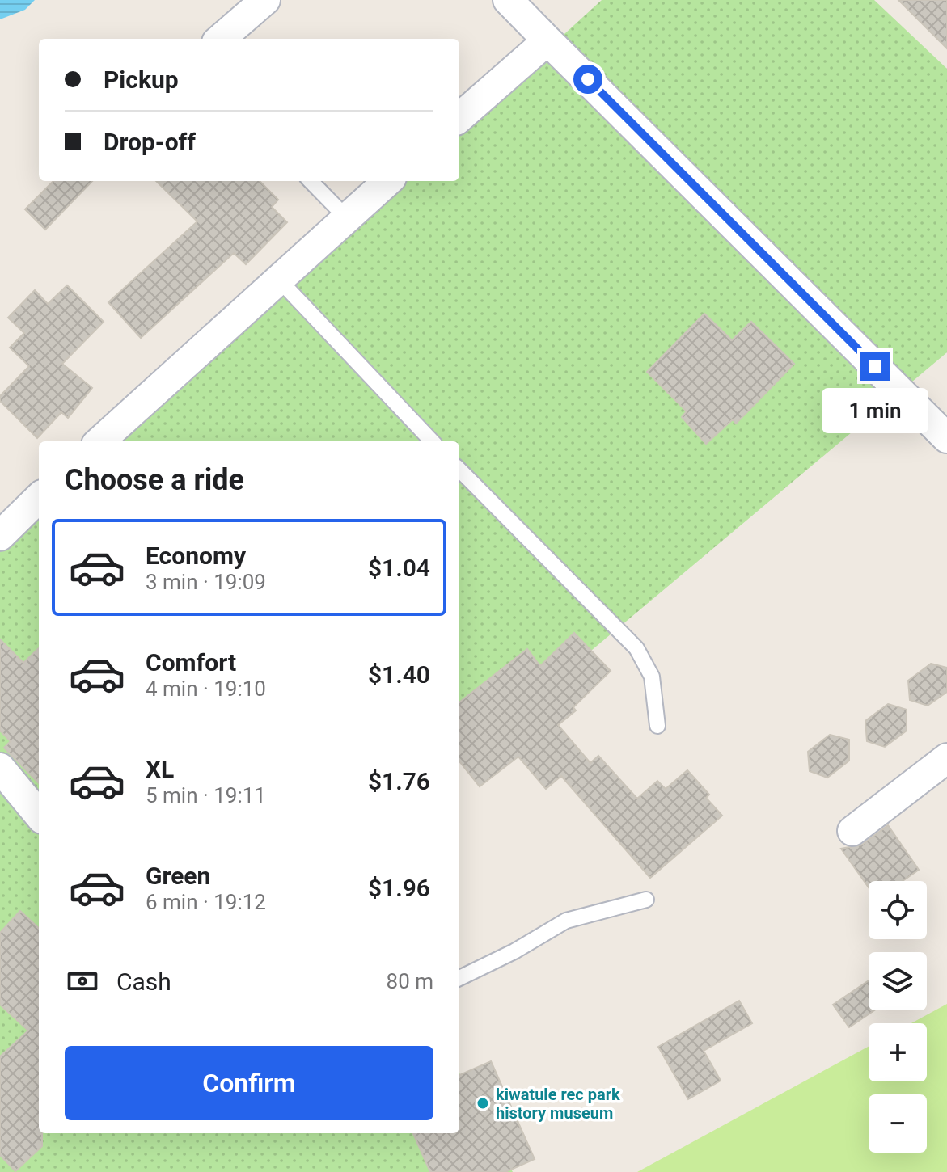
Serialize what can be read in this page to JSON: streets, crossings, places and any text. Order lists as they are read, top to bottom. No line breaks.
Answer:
{"places":["kiwatule rec park history museum"],"page":{"banner":["Pickup","Drop-off"],"bubble":"1 min","heading":"Choose a ride","list":[{"name":"Economy","note":"3 min · 19:09","value":"$1.04"},{"name":"Comfort","note":"4 min · 19:10","value":"$1.40"},{"name":"XL","note":"5 min · 19:11","value":"$1.76"},{"name":"Green","note":"6 min · 19:12","value":"$1.96"}],"map_buttons":["+","−"],"pay":["Cash","80 m"],"buttons":"Confirm"}}
